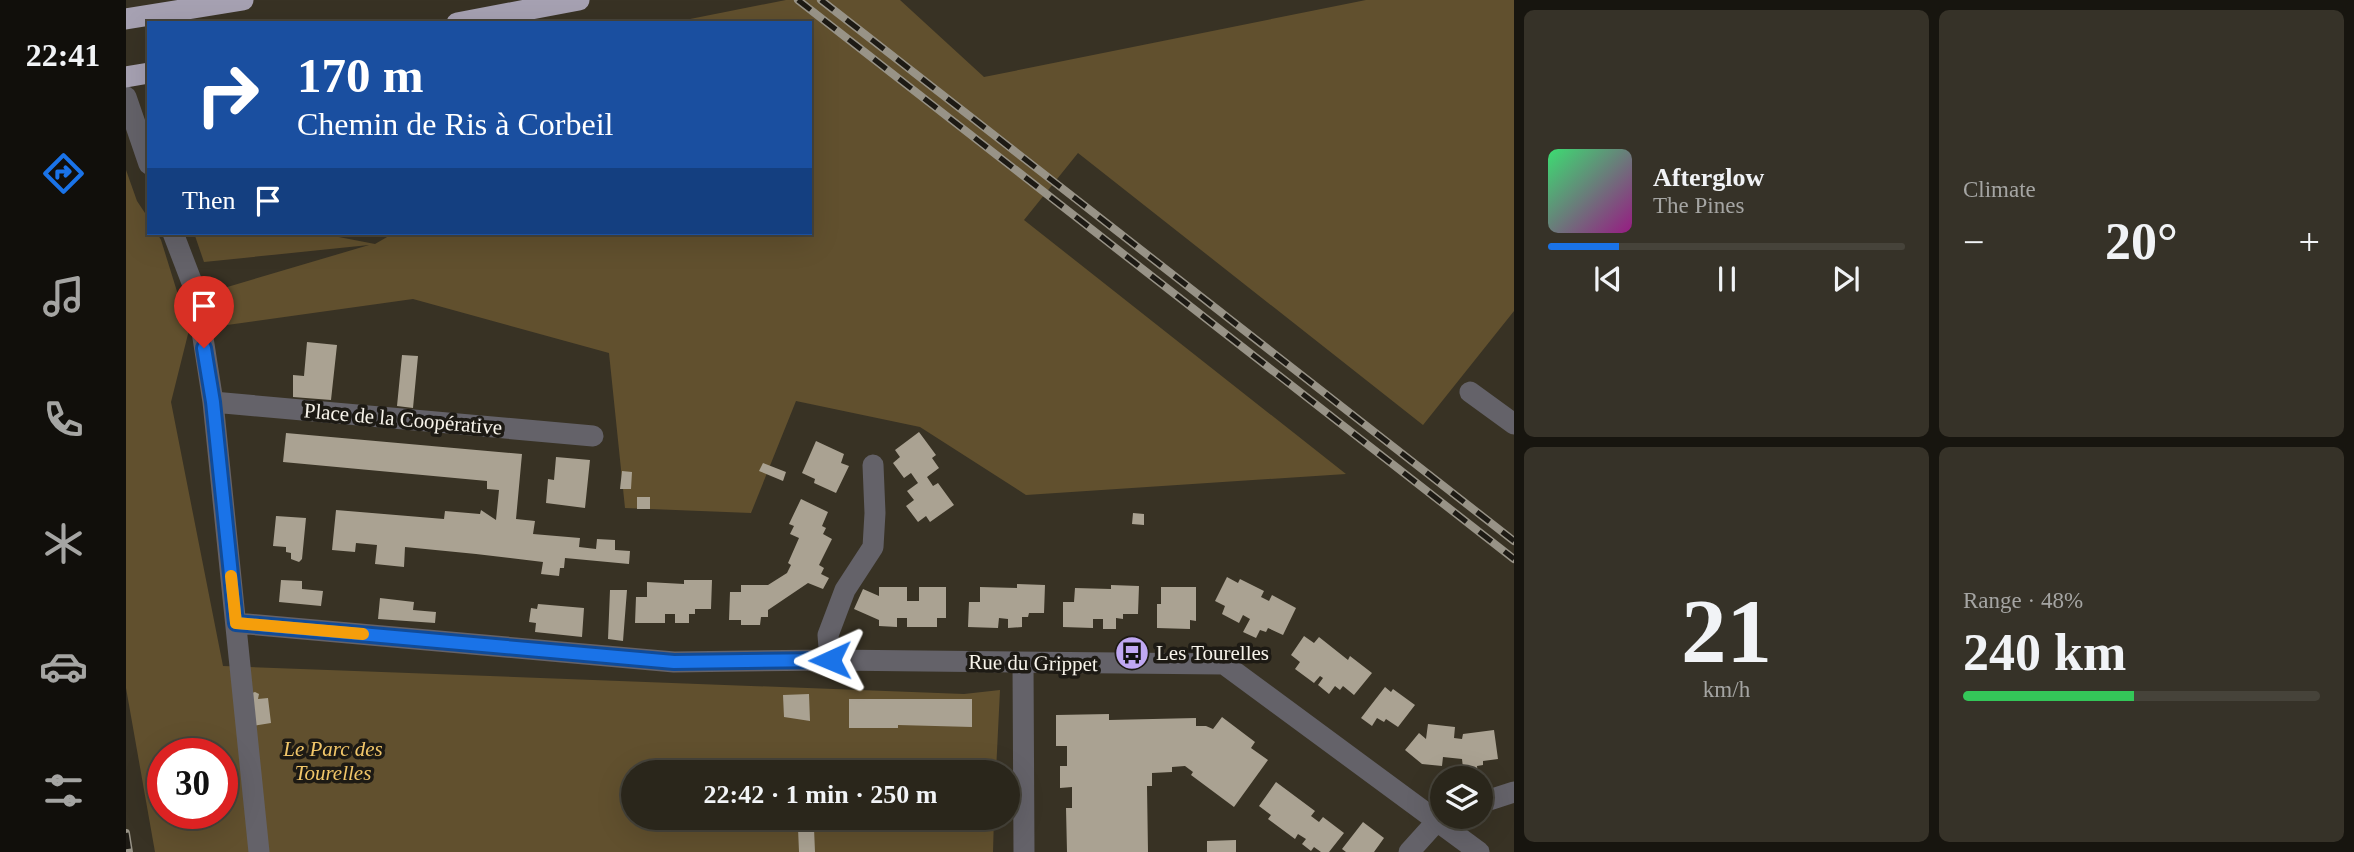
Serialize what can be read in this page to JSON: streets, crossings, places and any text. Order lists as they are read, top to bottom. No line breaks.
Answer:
{"streets":{"street":["Place de la Coopérative","Rue du Grippet"]},"parks":["Le Parc des Tourelles"],"places":{"bus stop":["Les Tourelles"]},"page":{"tabs":"22:41","tile":["Climate",["21","km/h"],["Range · 48%","240 km"]],"turn":["170 m","Chemin de Ris à Corbeil"],"song":["Afterglow","The Pines"],"then":"Then","heat":["−","20°","+"],"limit":"30","trip":"22:42 · 1 min · 250 m"}}
